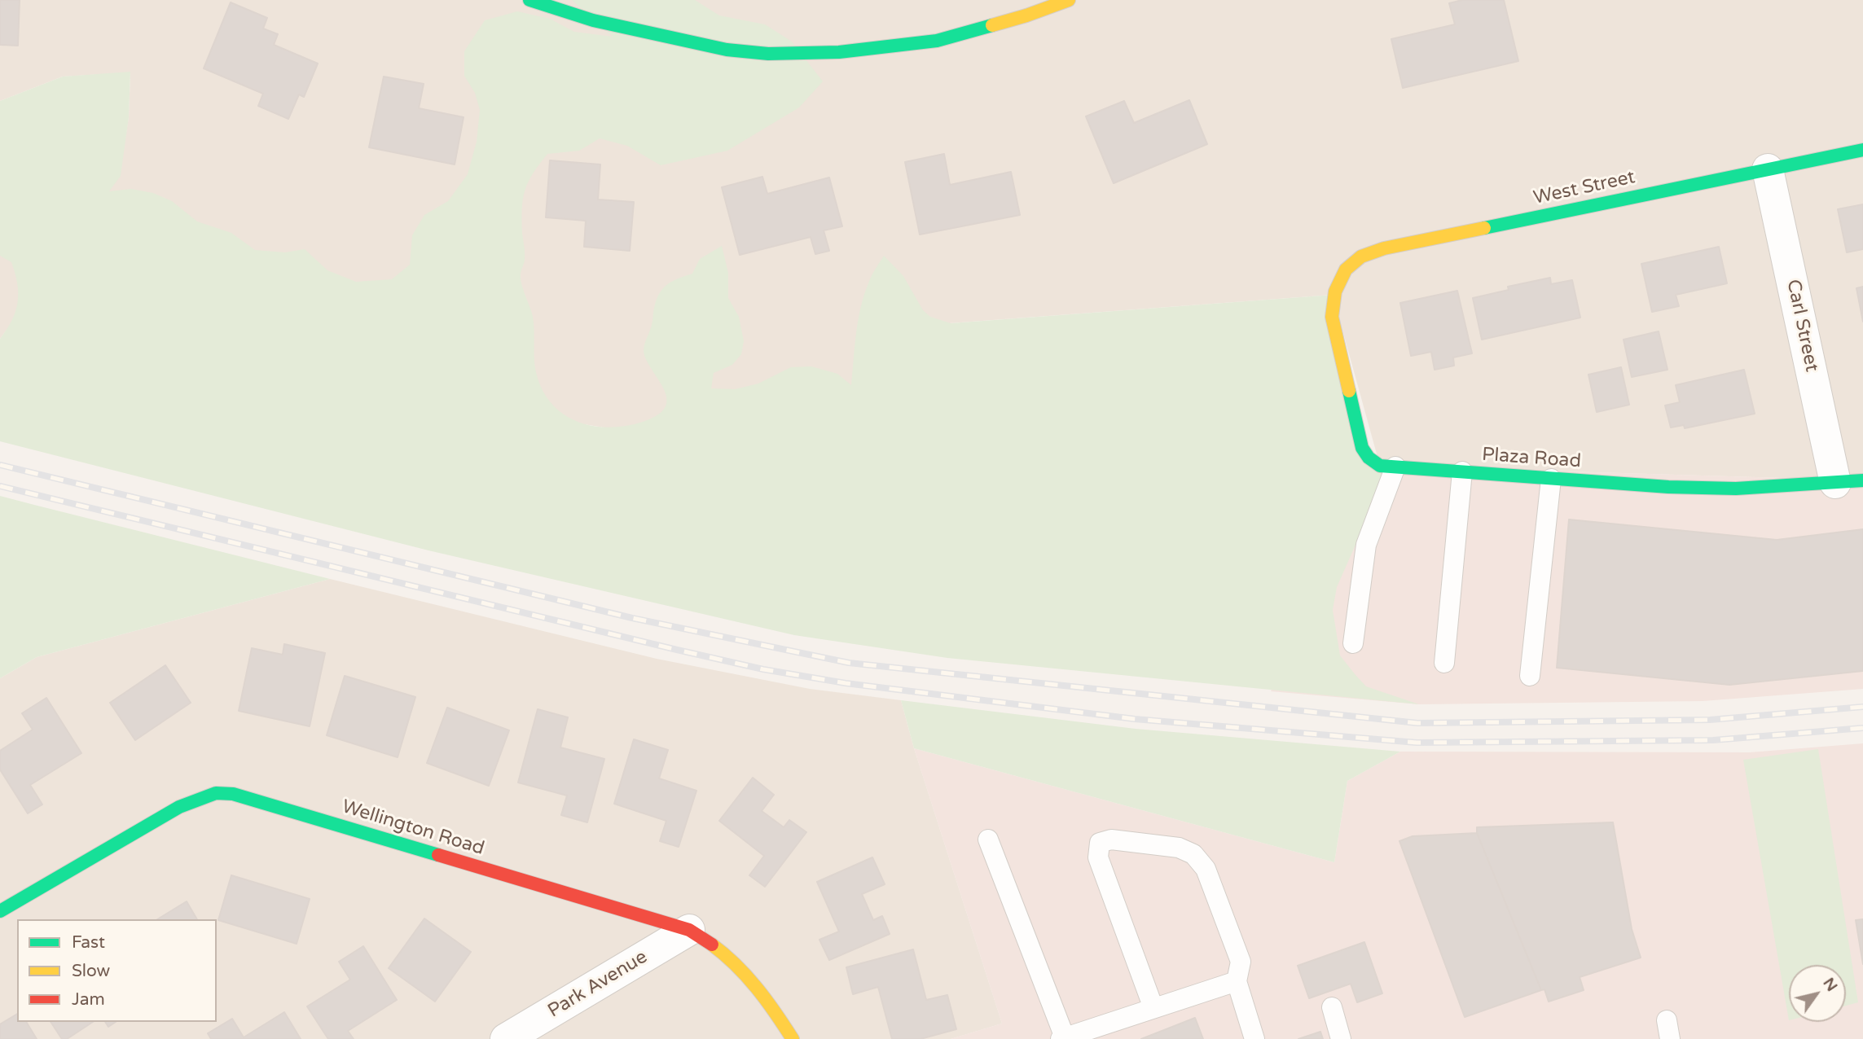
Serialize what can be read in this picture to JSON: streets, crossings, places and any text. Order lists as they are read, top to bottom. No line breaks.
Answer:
{"streets":{"street":["West Street","Carl Street","Plaza Road","Wellington Road","Park Avenue"]},"crossings":[["West Street","Carl Street"],["West Street","Plaza Road"],["Carl Street","Plaza Road"],["Wellington Road","Park Avenue"]],"legend":["Fast","Slow","Jam"],"north":"top right"}
